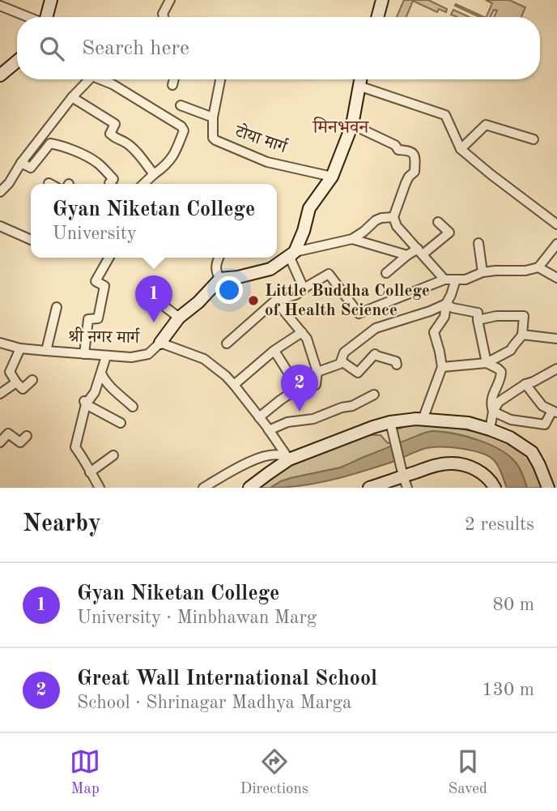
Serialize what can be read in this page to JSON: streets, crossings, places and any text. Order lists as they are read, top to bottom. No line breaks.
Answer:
{"streets":{"street":["टोया मार्ग","श्री नगर मार्ग"]},"districts":["मिनभवन"],"places":["Little Buddha College of Health Science"],"page":{"search":"Search here","popup":["Gyan Niketan College","University"],"pins":["1","2"],"heading":["Nearby","2 results"],"list":[{"mark":"1","name":"Gyan Niketan College","note":"University · Minbhawan Marg","value":"80 m"},{"mark":"2","name":"Great Wall International School","note":"School · Shrinagar Madhya Marga","value":"130 m"}],"nav":["Map","Directions","Saved"]}}
